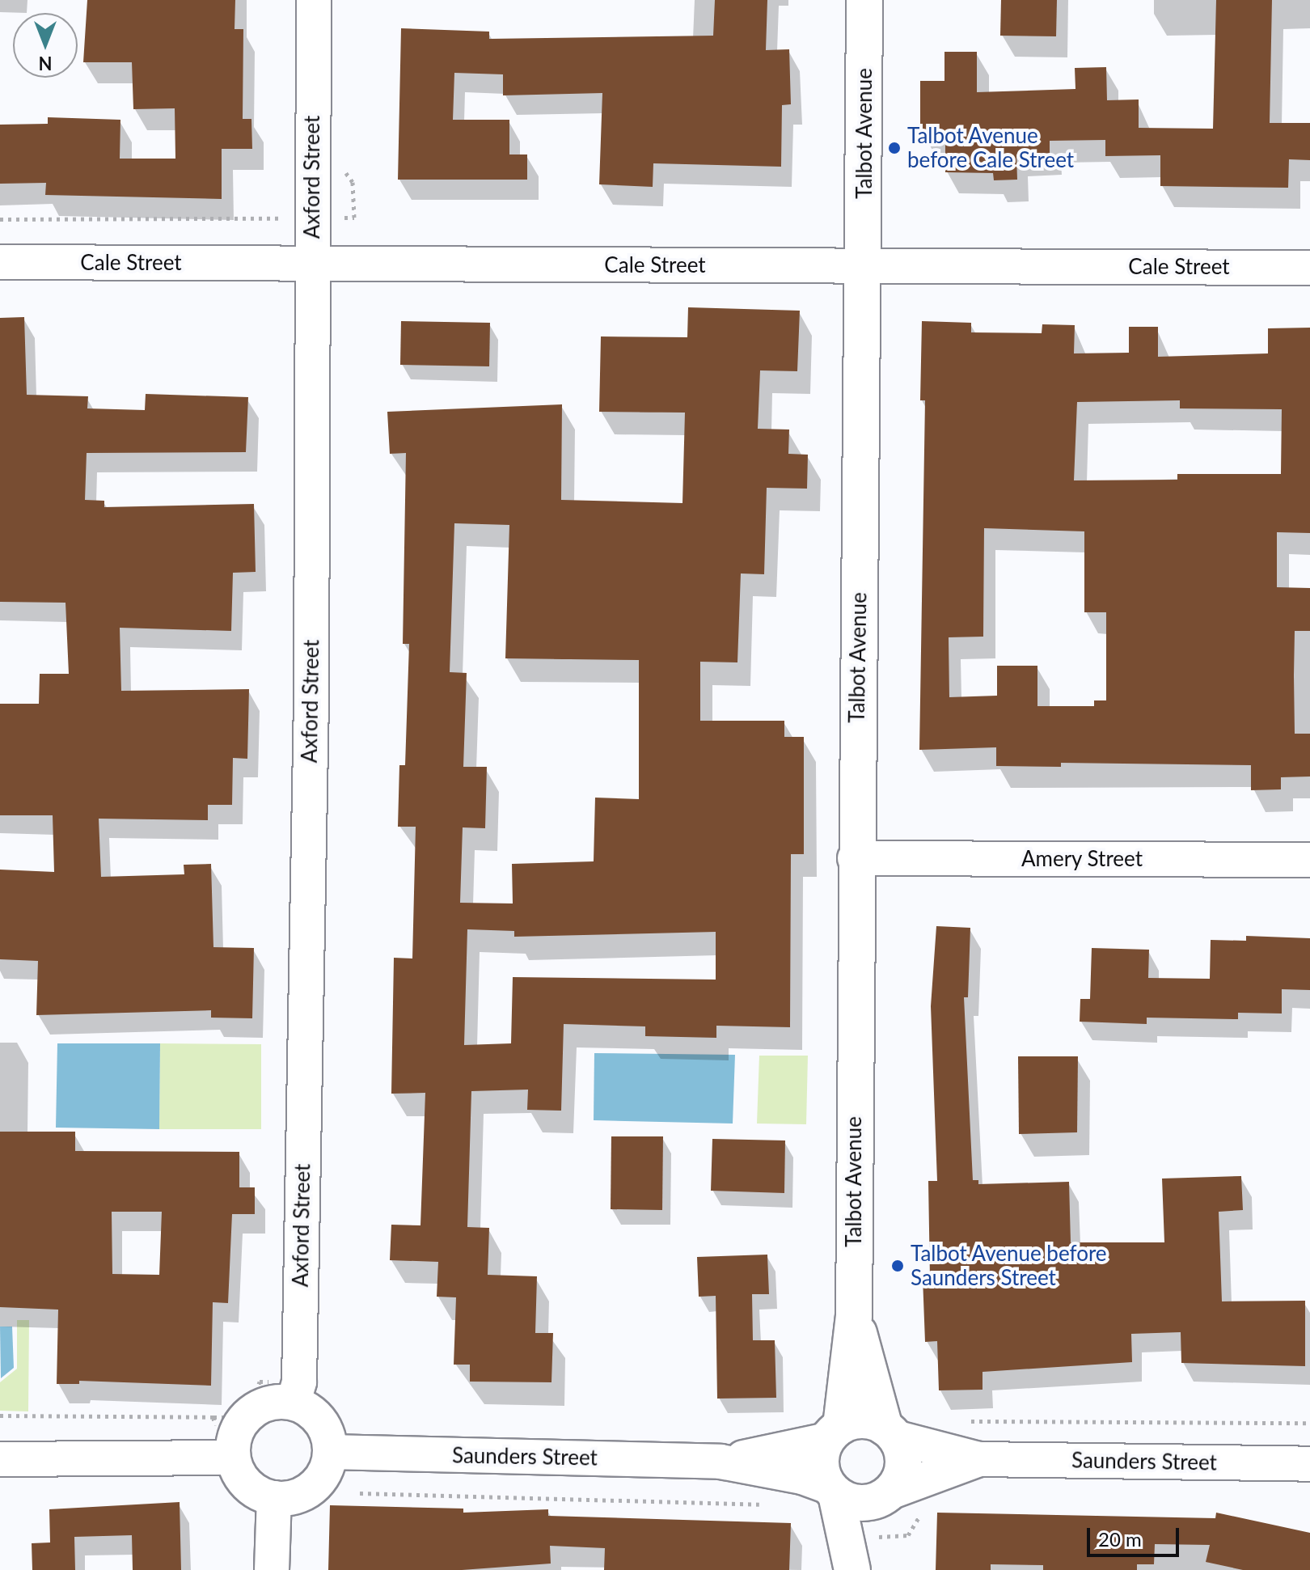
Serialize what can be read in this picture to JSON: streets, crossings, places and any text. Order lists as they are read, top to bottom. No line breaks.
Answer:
{"streets":{"street":["Talbot Avenue","Axford Street","Cale Street","Amery Street","Saunders Street"]},"crossings":[["Talbot Avenue","Cale Street"],["Talbot Avenue","Amery Street"],["Talbot Avenue","Saunders Street"],["Axford Street","Cale Street"],["Axford Street","Saunders Street"]],"places":["Talbot Avenue before Cale Street","Talbot Avenue before Saunders Street"],"scale_bar":"20 m","north":"bottom"}
